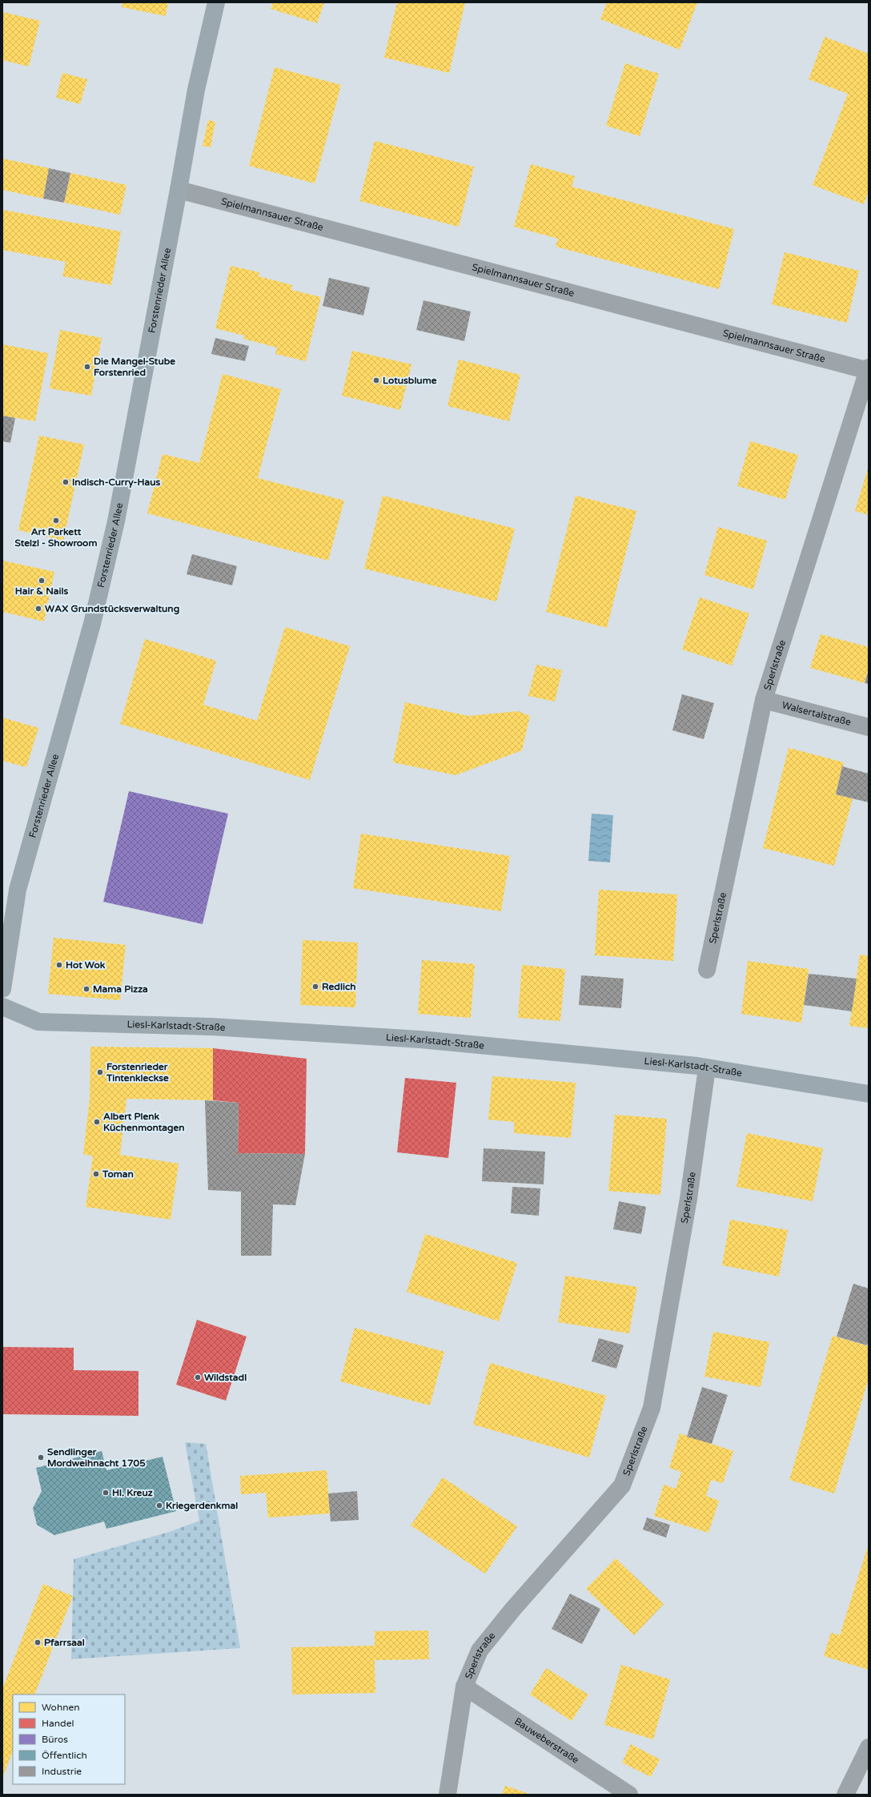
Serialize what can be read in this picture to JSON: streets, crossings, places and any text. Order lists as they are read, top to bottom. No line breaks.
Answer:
{"streets":{"main road":["Forstenrieder Allee","Liesl-Karlstadt-Straße"],"street":["Spielmannsauer Straße","Sperlstraße","Walsertalstraße","Bauweberstraße"]},"crossings":[["Spielmannsauer Straße","Forstenrieder Allee"],["Spielmannsauer Straße","Sperlstraße"],["Sperlstraße","Walsertalstraße"],["Sperlstraße","Liesl-Karlstadt-Straße"],["Sperlstraße","Bauweberstraße"]],"places":["Die Mangel-Stube Forstenried","Lotusblume","Indisch-Curry-Haus","Art Parkett Stelzl - Showroom","Hair & Nails","WAX Grundstücksverwaltung","Hot Wok","Redlich","Mama Pizza","Forstenrieder Tintenkleckse","Albert Plenk Küchenmontagen","Toman","Wildstadl","Sendlinger Mordweihnacht 1705","Hl. Kreuz","Kriegerdenkmal","Pfarrsaal"],"legend":["Wohnen","Handel","Büros","Öffentlich","Industrie"]}
